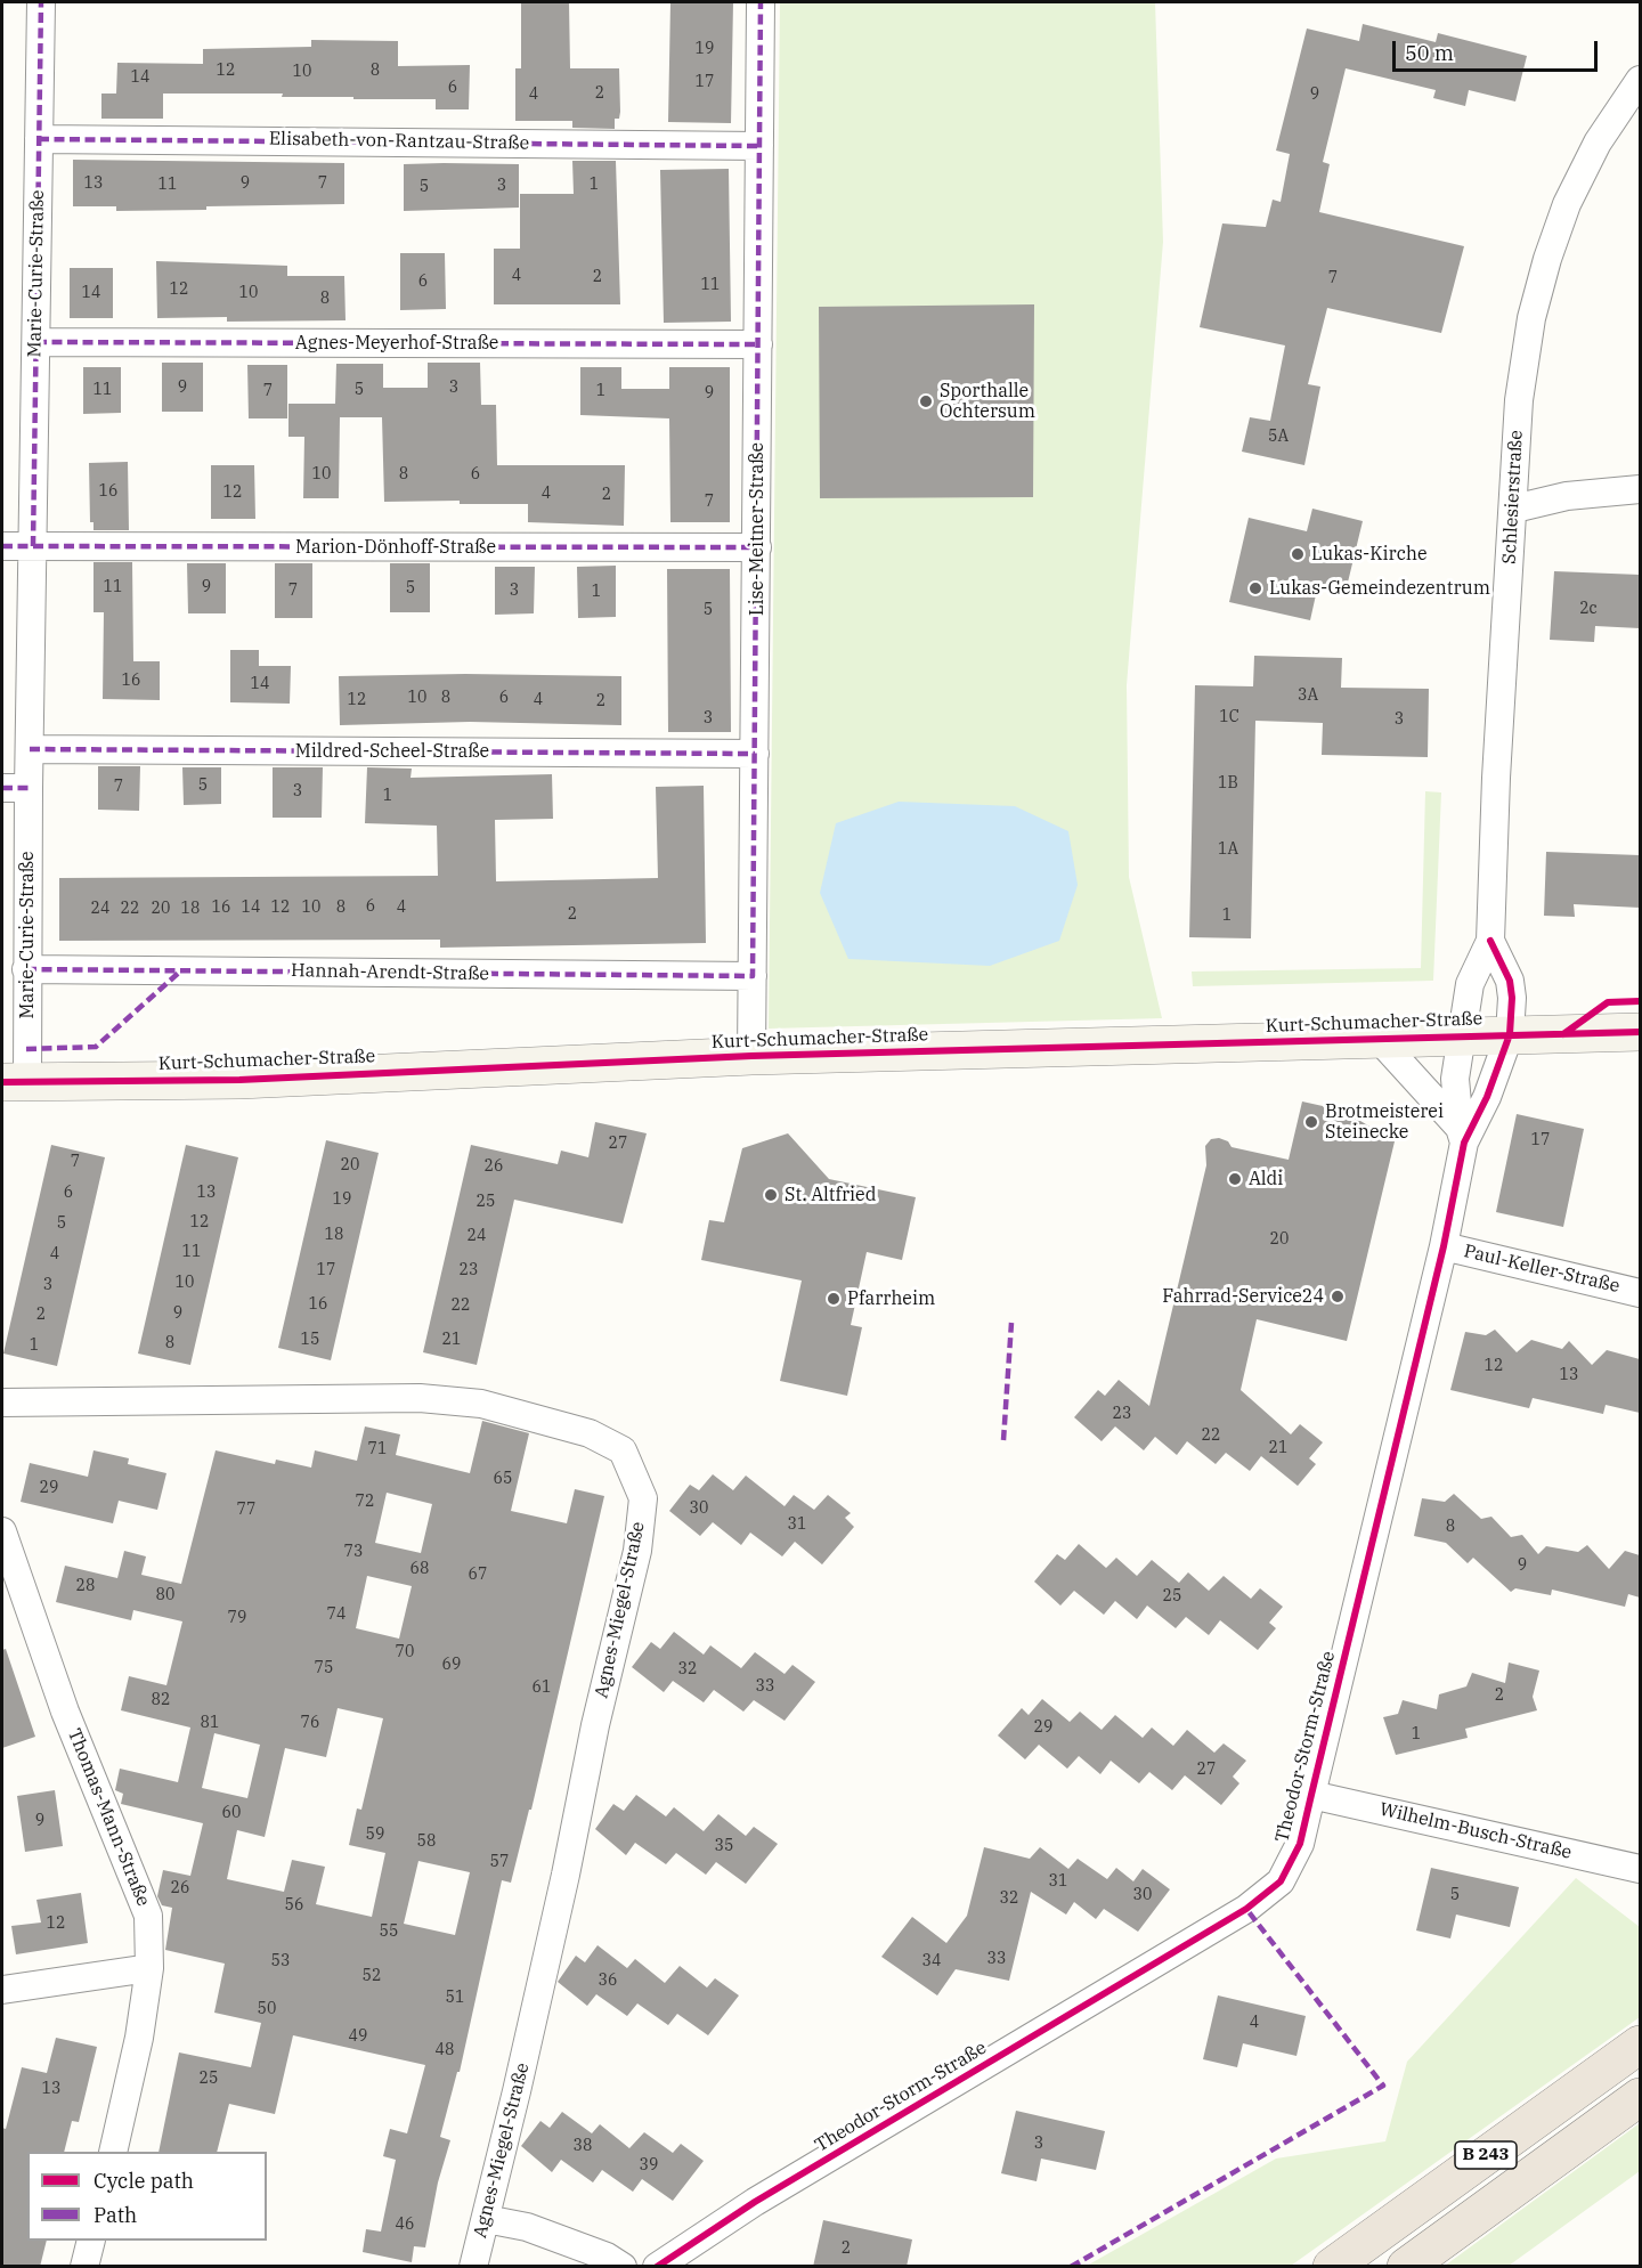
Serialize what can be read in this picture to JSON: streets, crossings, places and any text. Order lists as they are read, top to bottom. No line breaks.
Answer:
{"streets":{"highway":["B 243"],"main road":["Kurt-Schumacher-Straße"],"street":["Elisabeth-von-Rantzau-Straße","Marie-Curie-Straße","Agnes-Meyerhof-Straße","Schlesierstraße","Lise-Meitner-Straße","Marion-Dönhoff-Straße","Mildred-Scheel-Straße","Hannah-Arendt-Straße","Paul-Keller-Straße","Agnes-Miegel-Straße","Theodor-Storm-Straße","Thomas-Mann-Straße","Wilhelm-Busch-Straße"]},"crossings":[["Elisabeth-von-Rantzau-Straße","Marie-Curie-Straße"],["Elisabeth-von-Rantzau-Straße","Lise-Meitner-Straße"],["Marie-Curie-Straße","Agnes-Meyerhof-Straße"],["Marie-Curie-Straße","Marion-Dönhoff-Straße"],["Marie-Curie-Straße","Mildred-Scheel-Straße"],["Marie-Curie-Straße","Hannah-Arendt-Straße"],["Marie-Curie-Straße","Kurt-Schumacher-Straße"],["Agnes-Meyerhof-Straße","Lise-Meitner-Straße"],["Schlesierstraße","Kurt-Schumacher-Straße"],["Schlesierstraße","Theodor-Storm-Straße"],["Lise-Meitner-Straße","Marion-Dönhoff-Straße"],["Lise-Meitner-Straße","Mildred-Scheel-Straße"],["Lise-Meitner-Straße","Hannah-Arendt-Straße"],["Lise-Meitner-Straße","Kurt-Schumacher-Straße"],["Kurt-Schumacher-Straße","Theodor-Storm-Straße"],["Paul-Keller-Straße","Theodor-Storm-Straße"],["Theodor-Storm-Straße","Wilhelm-Busch-Straße"]],"places":["Sporthalle Ochtersum","Lukas-Kirche","Lukas-Gemeindezentrum","Brotmeisterei Steinecke","Aldi","St. Altfried","Fahrrad-Service24","Pfarrheim"],"house_numbers":["19","12","8","10","14","17","6","2","4","9","13","9","7","11","1","3","5","4","2","7","6","11","12","14","10","8","9","3","11","5","7","1","9","5A","10","8","6","16","12","4","2","7","11","9","5","7","3","1","2c","5","16","14","3A","10","8","6","12","4","2","1C","3","3","1B","5","7","3","1","1A","6","16","14","12","10","8","4","24","22","20","18","2","1","17","27","7","20","26","6","13","19","25","12","5","18","24","20","11","4","17","23","10","3","16","22","9","2","15","21","8","1","12","13","23","22","21","71","65","29","72","30","77","31","8","73","9","68","67","28","80","25","74","79","70","69","75","32","33","61","2","82","81","76","29","1","27","60","9","59","58","35","57","31","26","30","5","32","56","12","55","33","53","34","52","36","51","50","4","49","48","25","13","3","38","39","46","2"],"legend":["Cycle path","Path"],"scale_bar":"50 m"}
